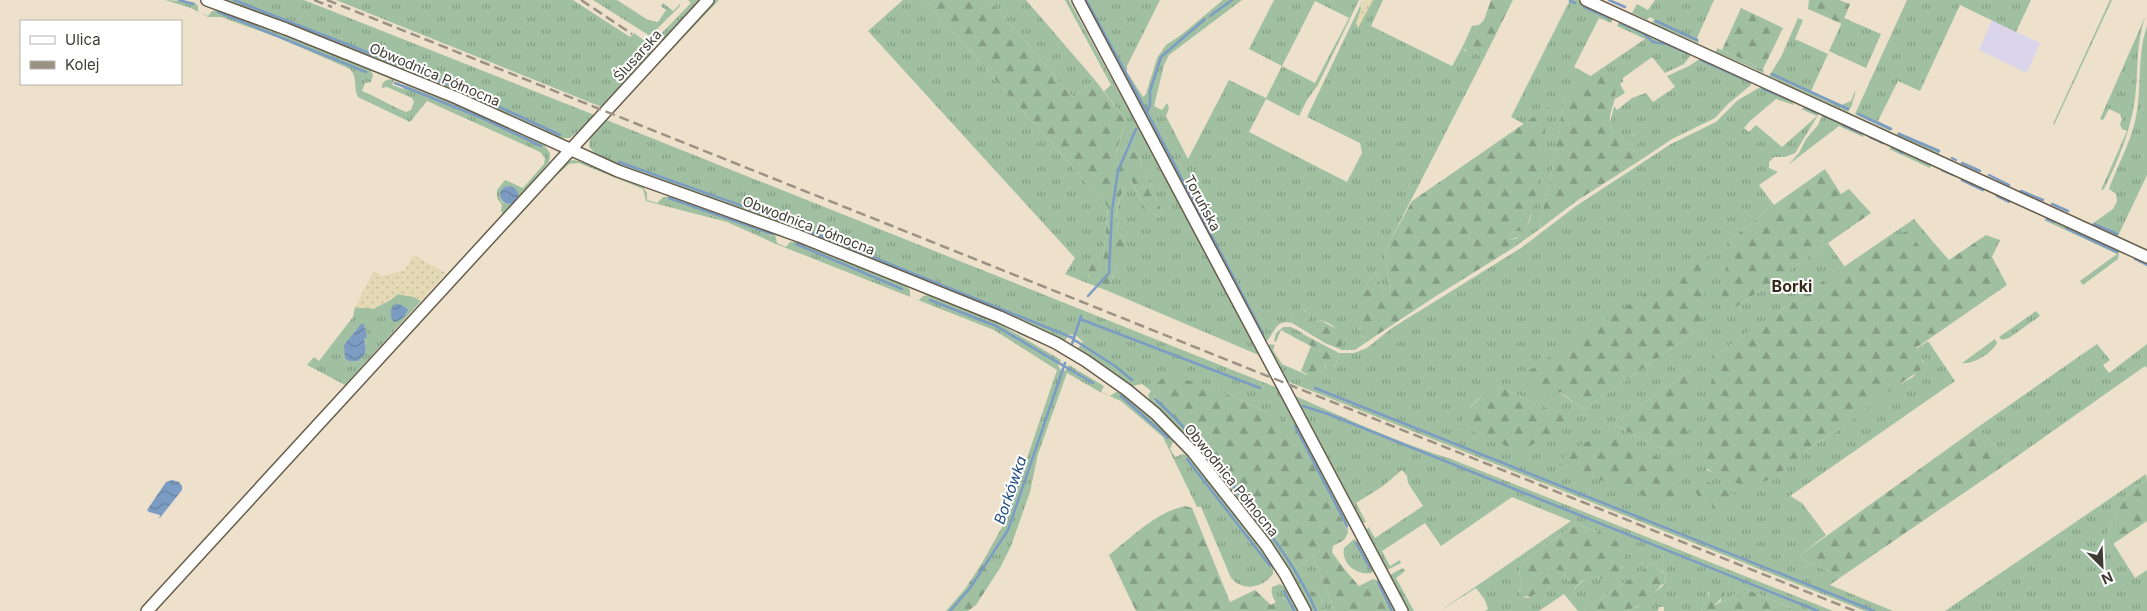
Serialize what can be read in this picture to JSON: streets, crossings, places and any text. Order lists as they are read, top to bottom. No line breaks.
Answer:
{"streets":{"street":["Ślusarska","Obwodnica Północna","Toruńska"]},"crossings":[["Ślusarska","Obwodnica Północna"]],"districts":["Borki"],"water":["Borkówka"],"legend":["Ulica","Kolej"],"north":"bottom right"}
